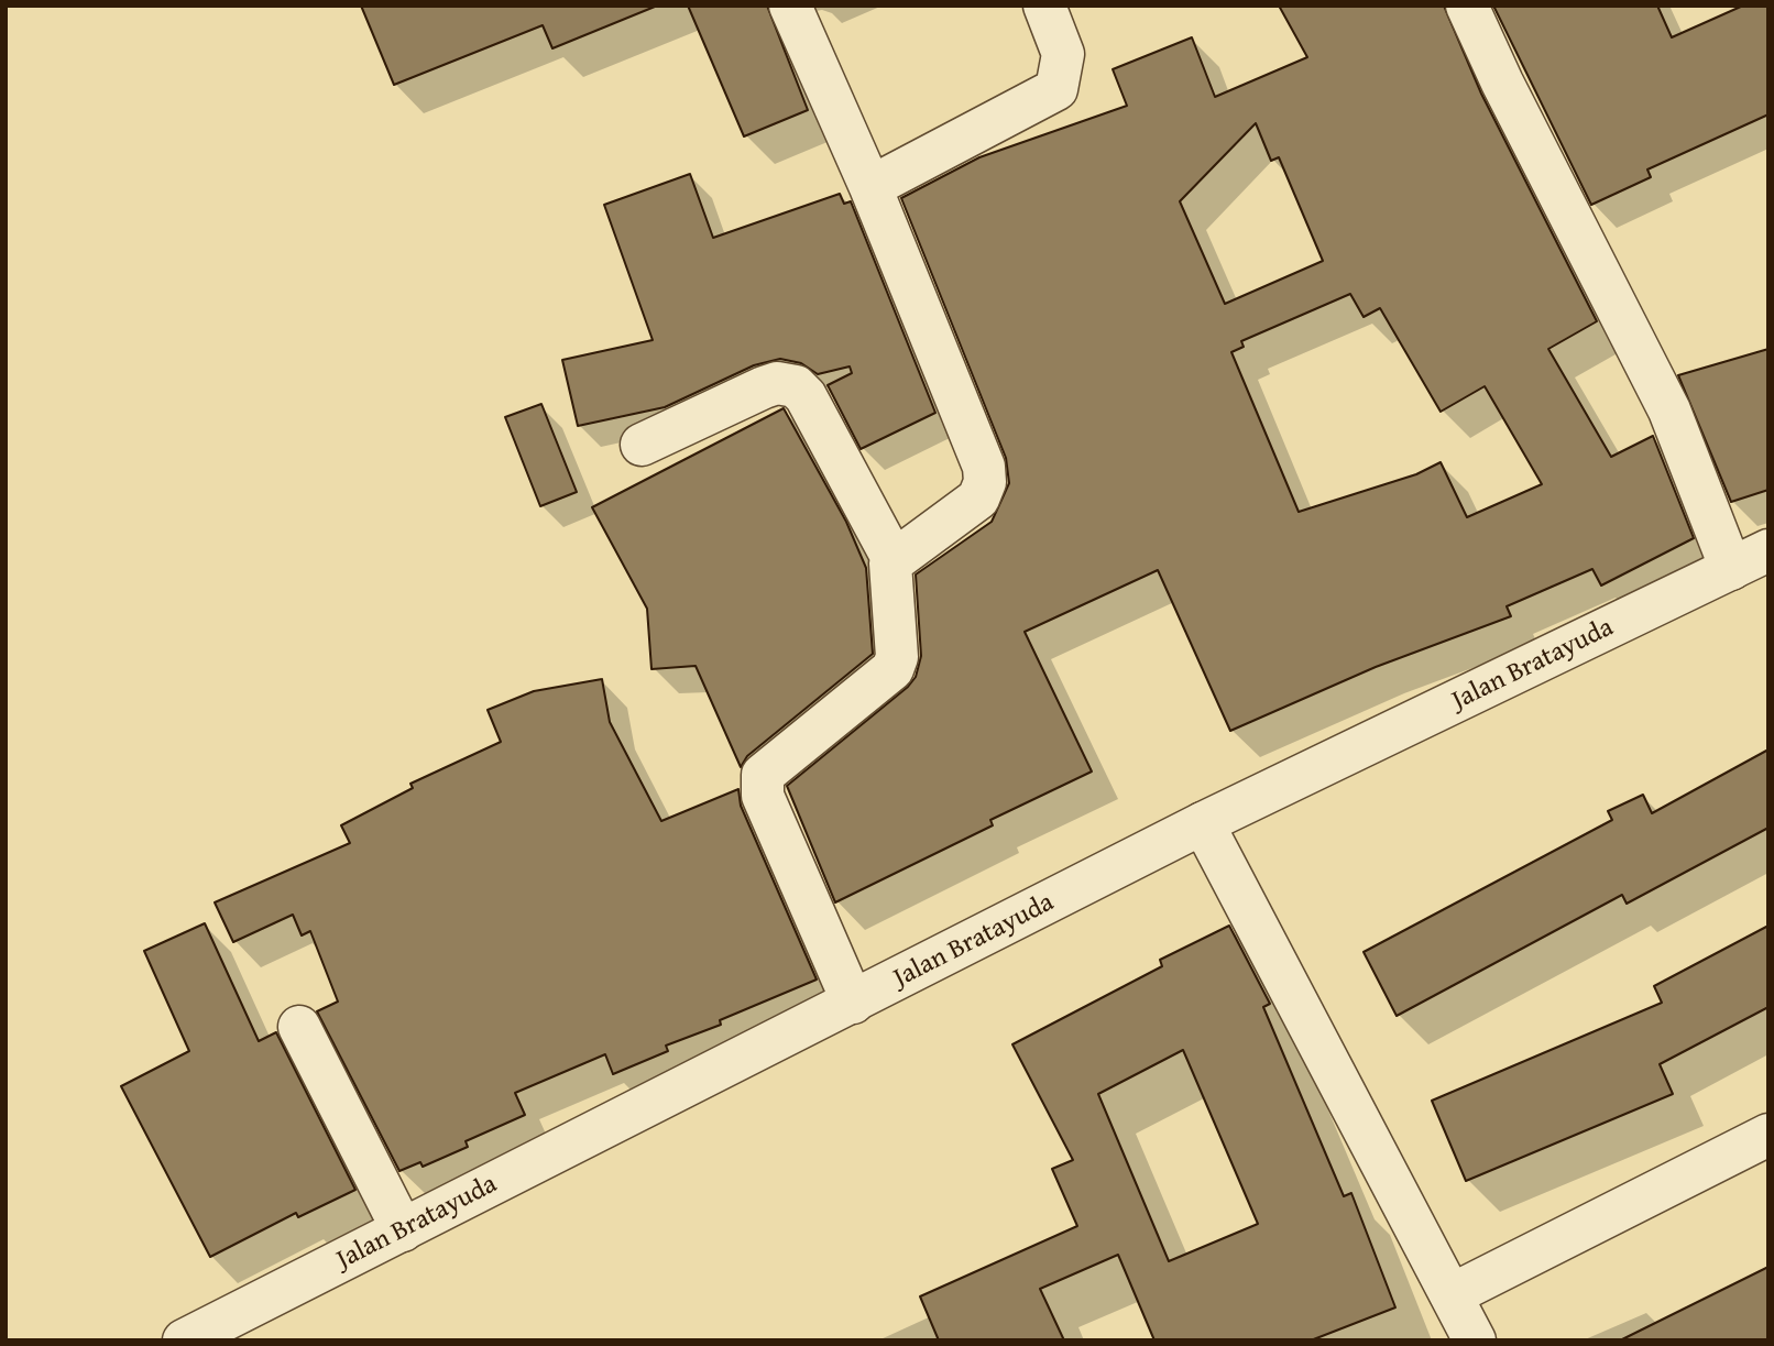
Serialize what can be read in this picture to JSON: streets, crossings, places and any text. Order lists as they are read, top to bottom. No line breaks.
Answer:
{"streets":{"street":["Jalan Bratayuda"]}}
